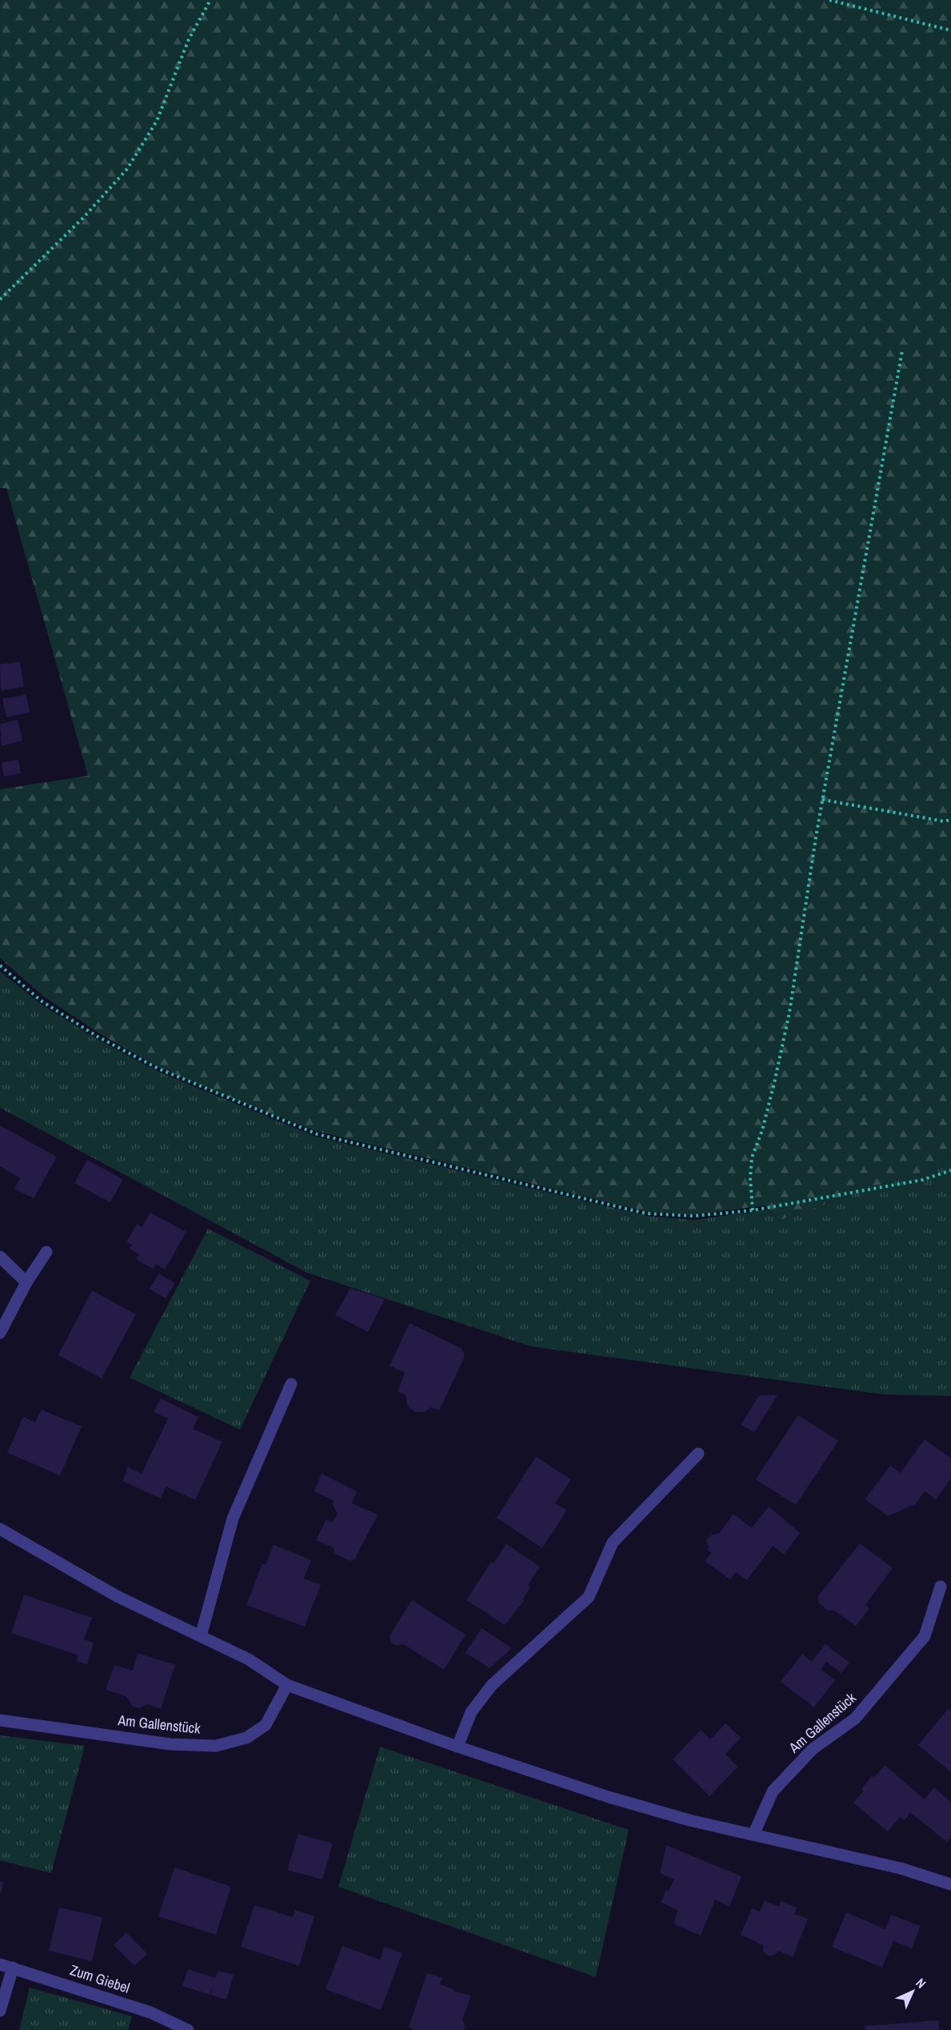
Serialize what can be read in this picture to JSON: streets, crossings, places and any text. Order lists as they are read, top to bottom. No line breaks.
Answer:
{"streets":{"street":["Am Gallenstück","Zum Giebel"]},"north":"top right"}
